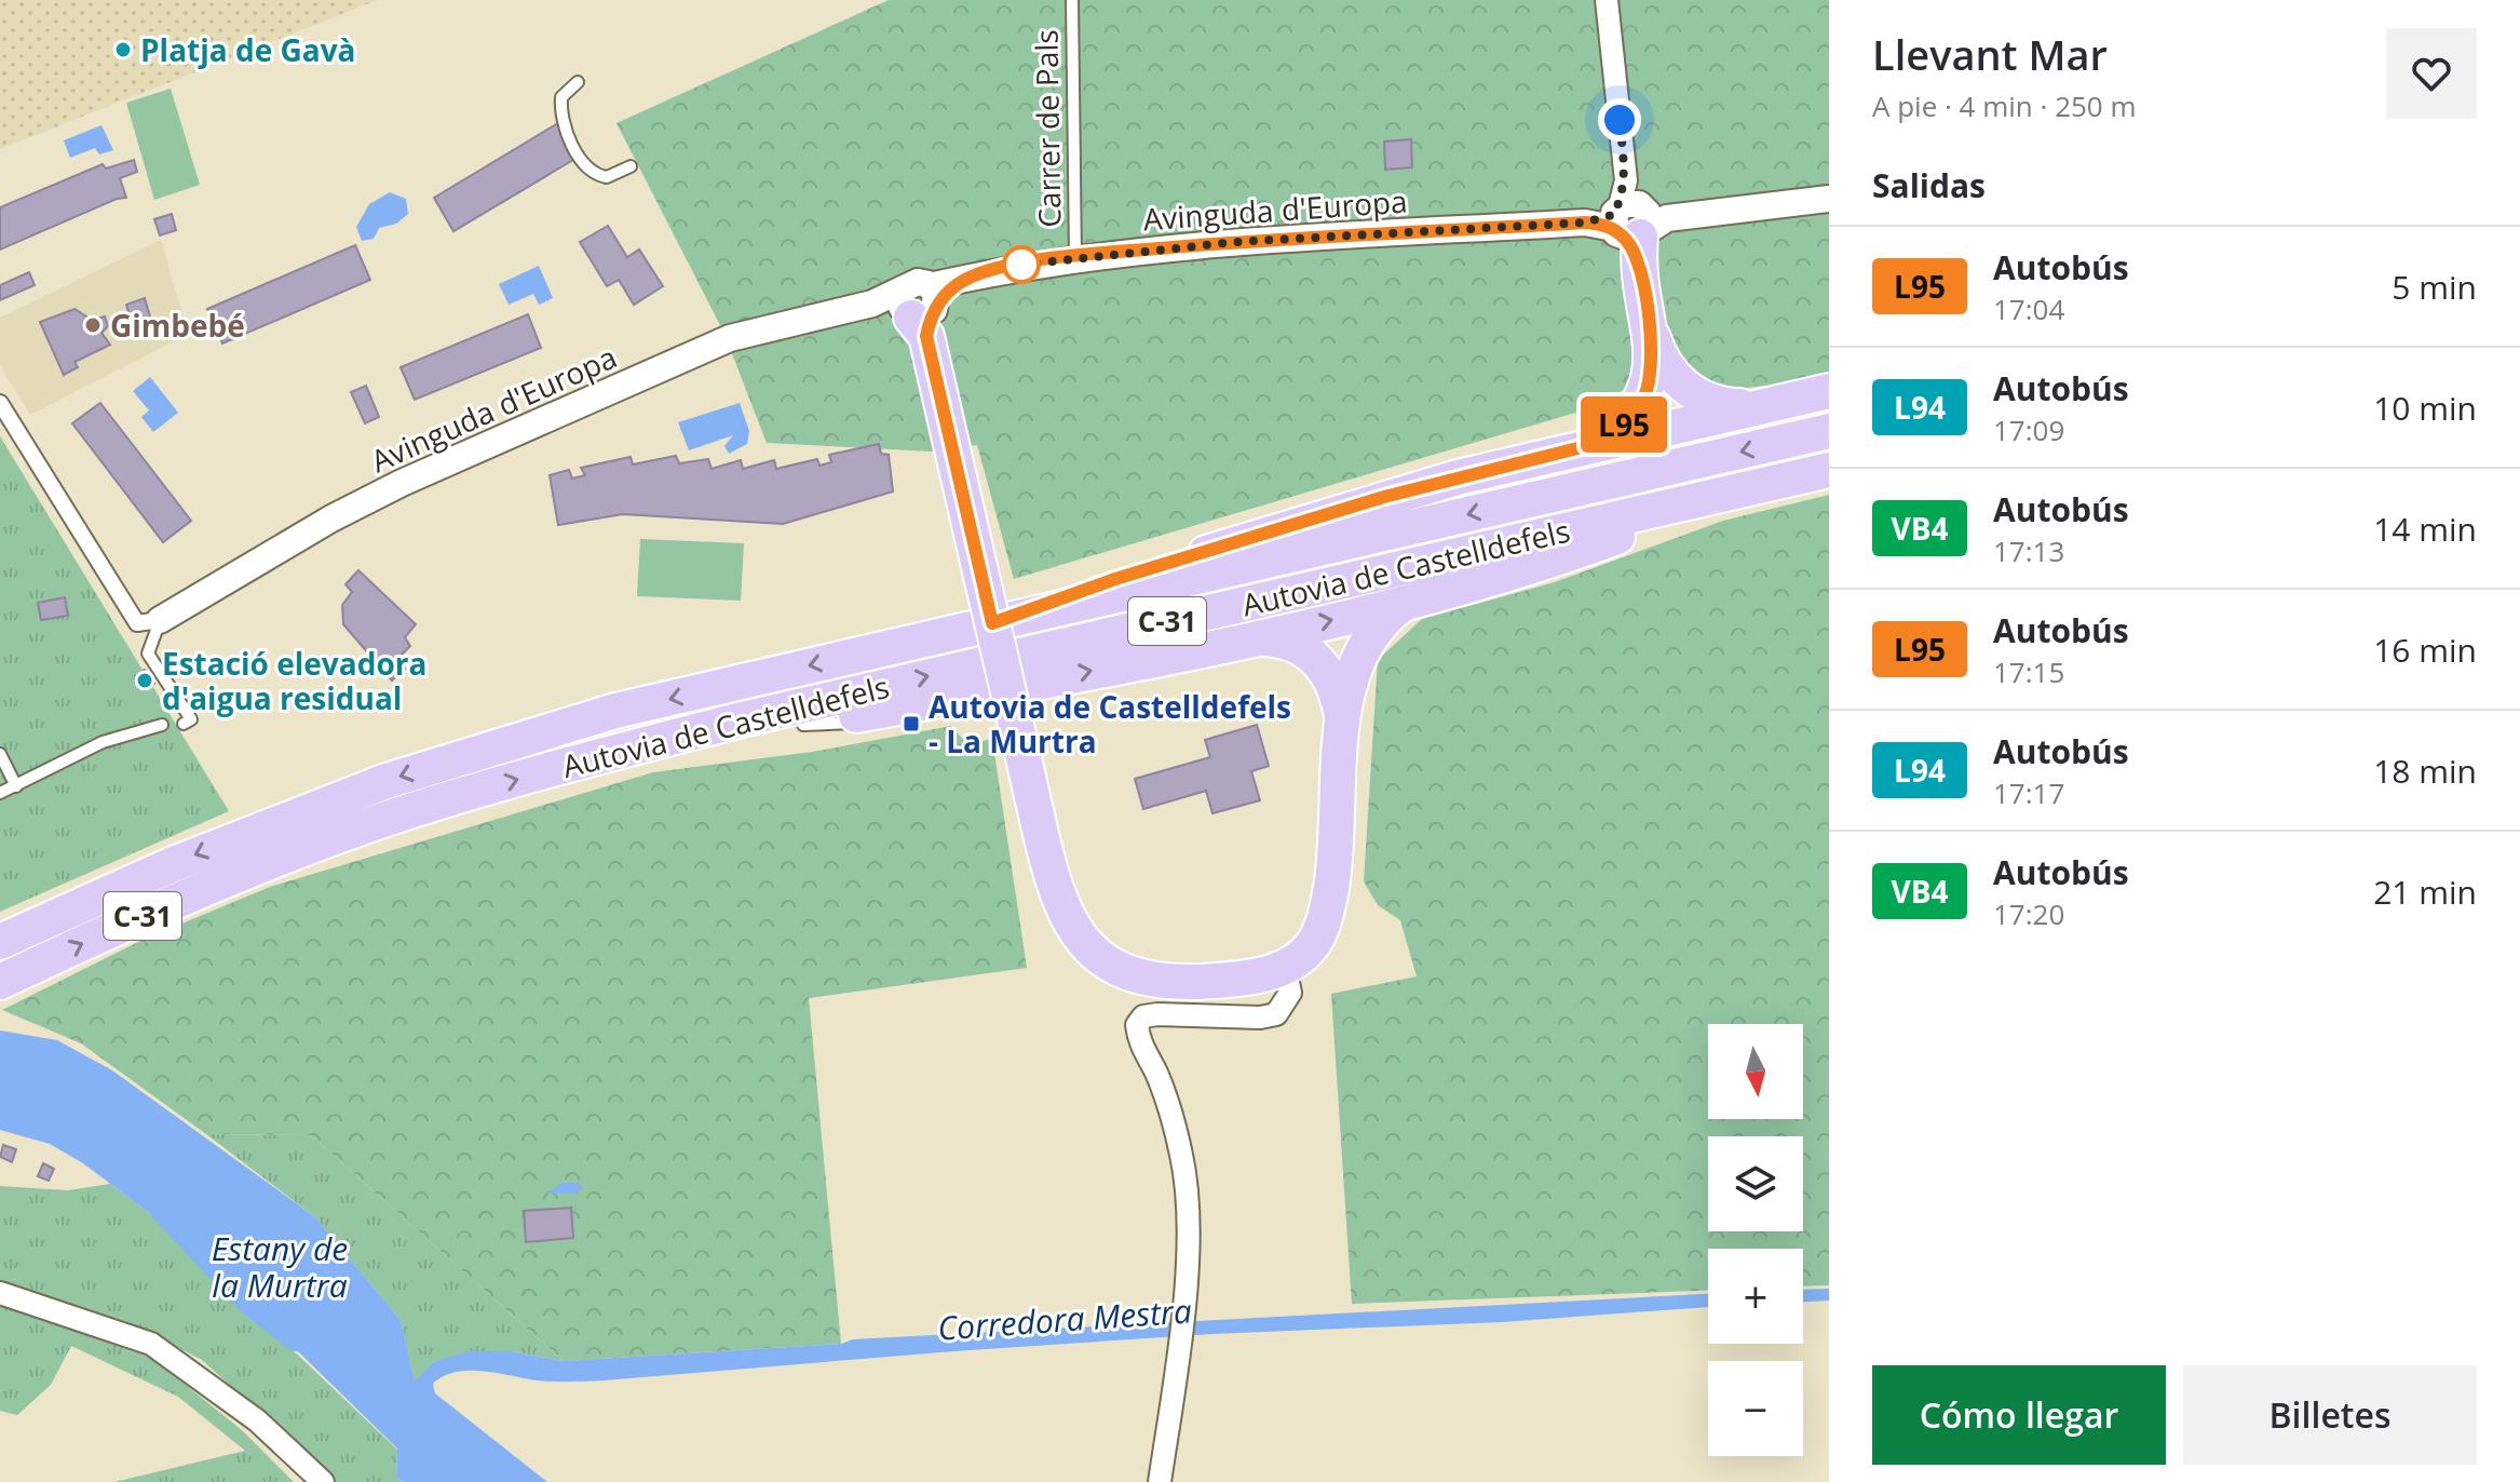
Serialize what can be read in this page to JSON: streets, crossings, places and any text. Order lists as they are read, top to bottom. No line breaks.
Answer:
{"streets":{"highway":["Autovia de Castelldefels","C-31"],"street":["Avinguda d'Europa"],"lane":["Carrer de Pals"]},"crossings":[["Carrer de Pals","Avinguda d'Europa"]],"water":["Estany de la Murtra","Corredora Mestra"],"places":{"other":["Platja de Gavà","Gimbebé","Estació elevadora d'aigua residual"],"transit":["Autovia de Castelldefels - La Murtra"]},"lines":["bus line L95"],"north":"bottom","page":{"on_map":"L95","heading":[["Llevant Mar","A pie · 4 min · 250 m"],"Salidas"],"list":[{"mark":"L95","name":"Autobús","note":"17:04","value":"5 min"},{"mark":"L94","name":"Autobús","note":"17:09","value":"10 min"},{"mark":"VB4","name":"Autobús","note":"17:13","value":"14 min"},{"mark":"L95","name":"Autobús","note":"17:15","value":"16 min"},{"mark":"L94","name":"Autobús","note":"17:17","value":"18 min"},{"mark":"VB4","name":"Autobús","note":"17:20","value":"21 min"}],"map_buttons":["+","−"],"buttons":["Cómo llegar","Billetes"]}}
